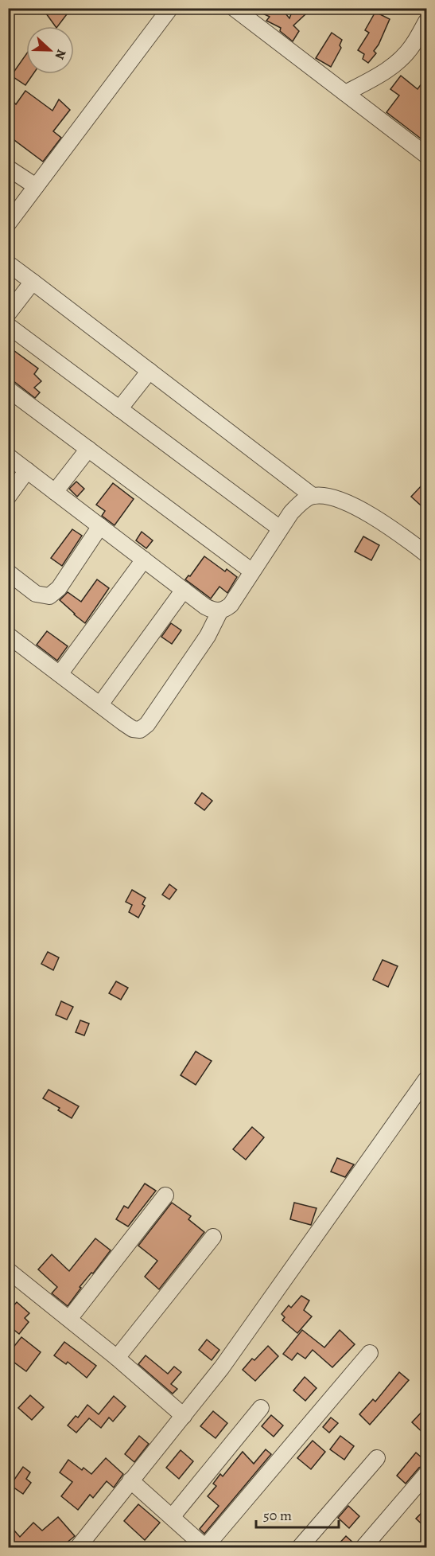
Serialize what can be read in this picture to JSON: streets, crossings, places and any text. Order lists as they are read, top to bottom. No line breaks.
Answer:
{"scale_bar":"50 m","north":"right"}
